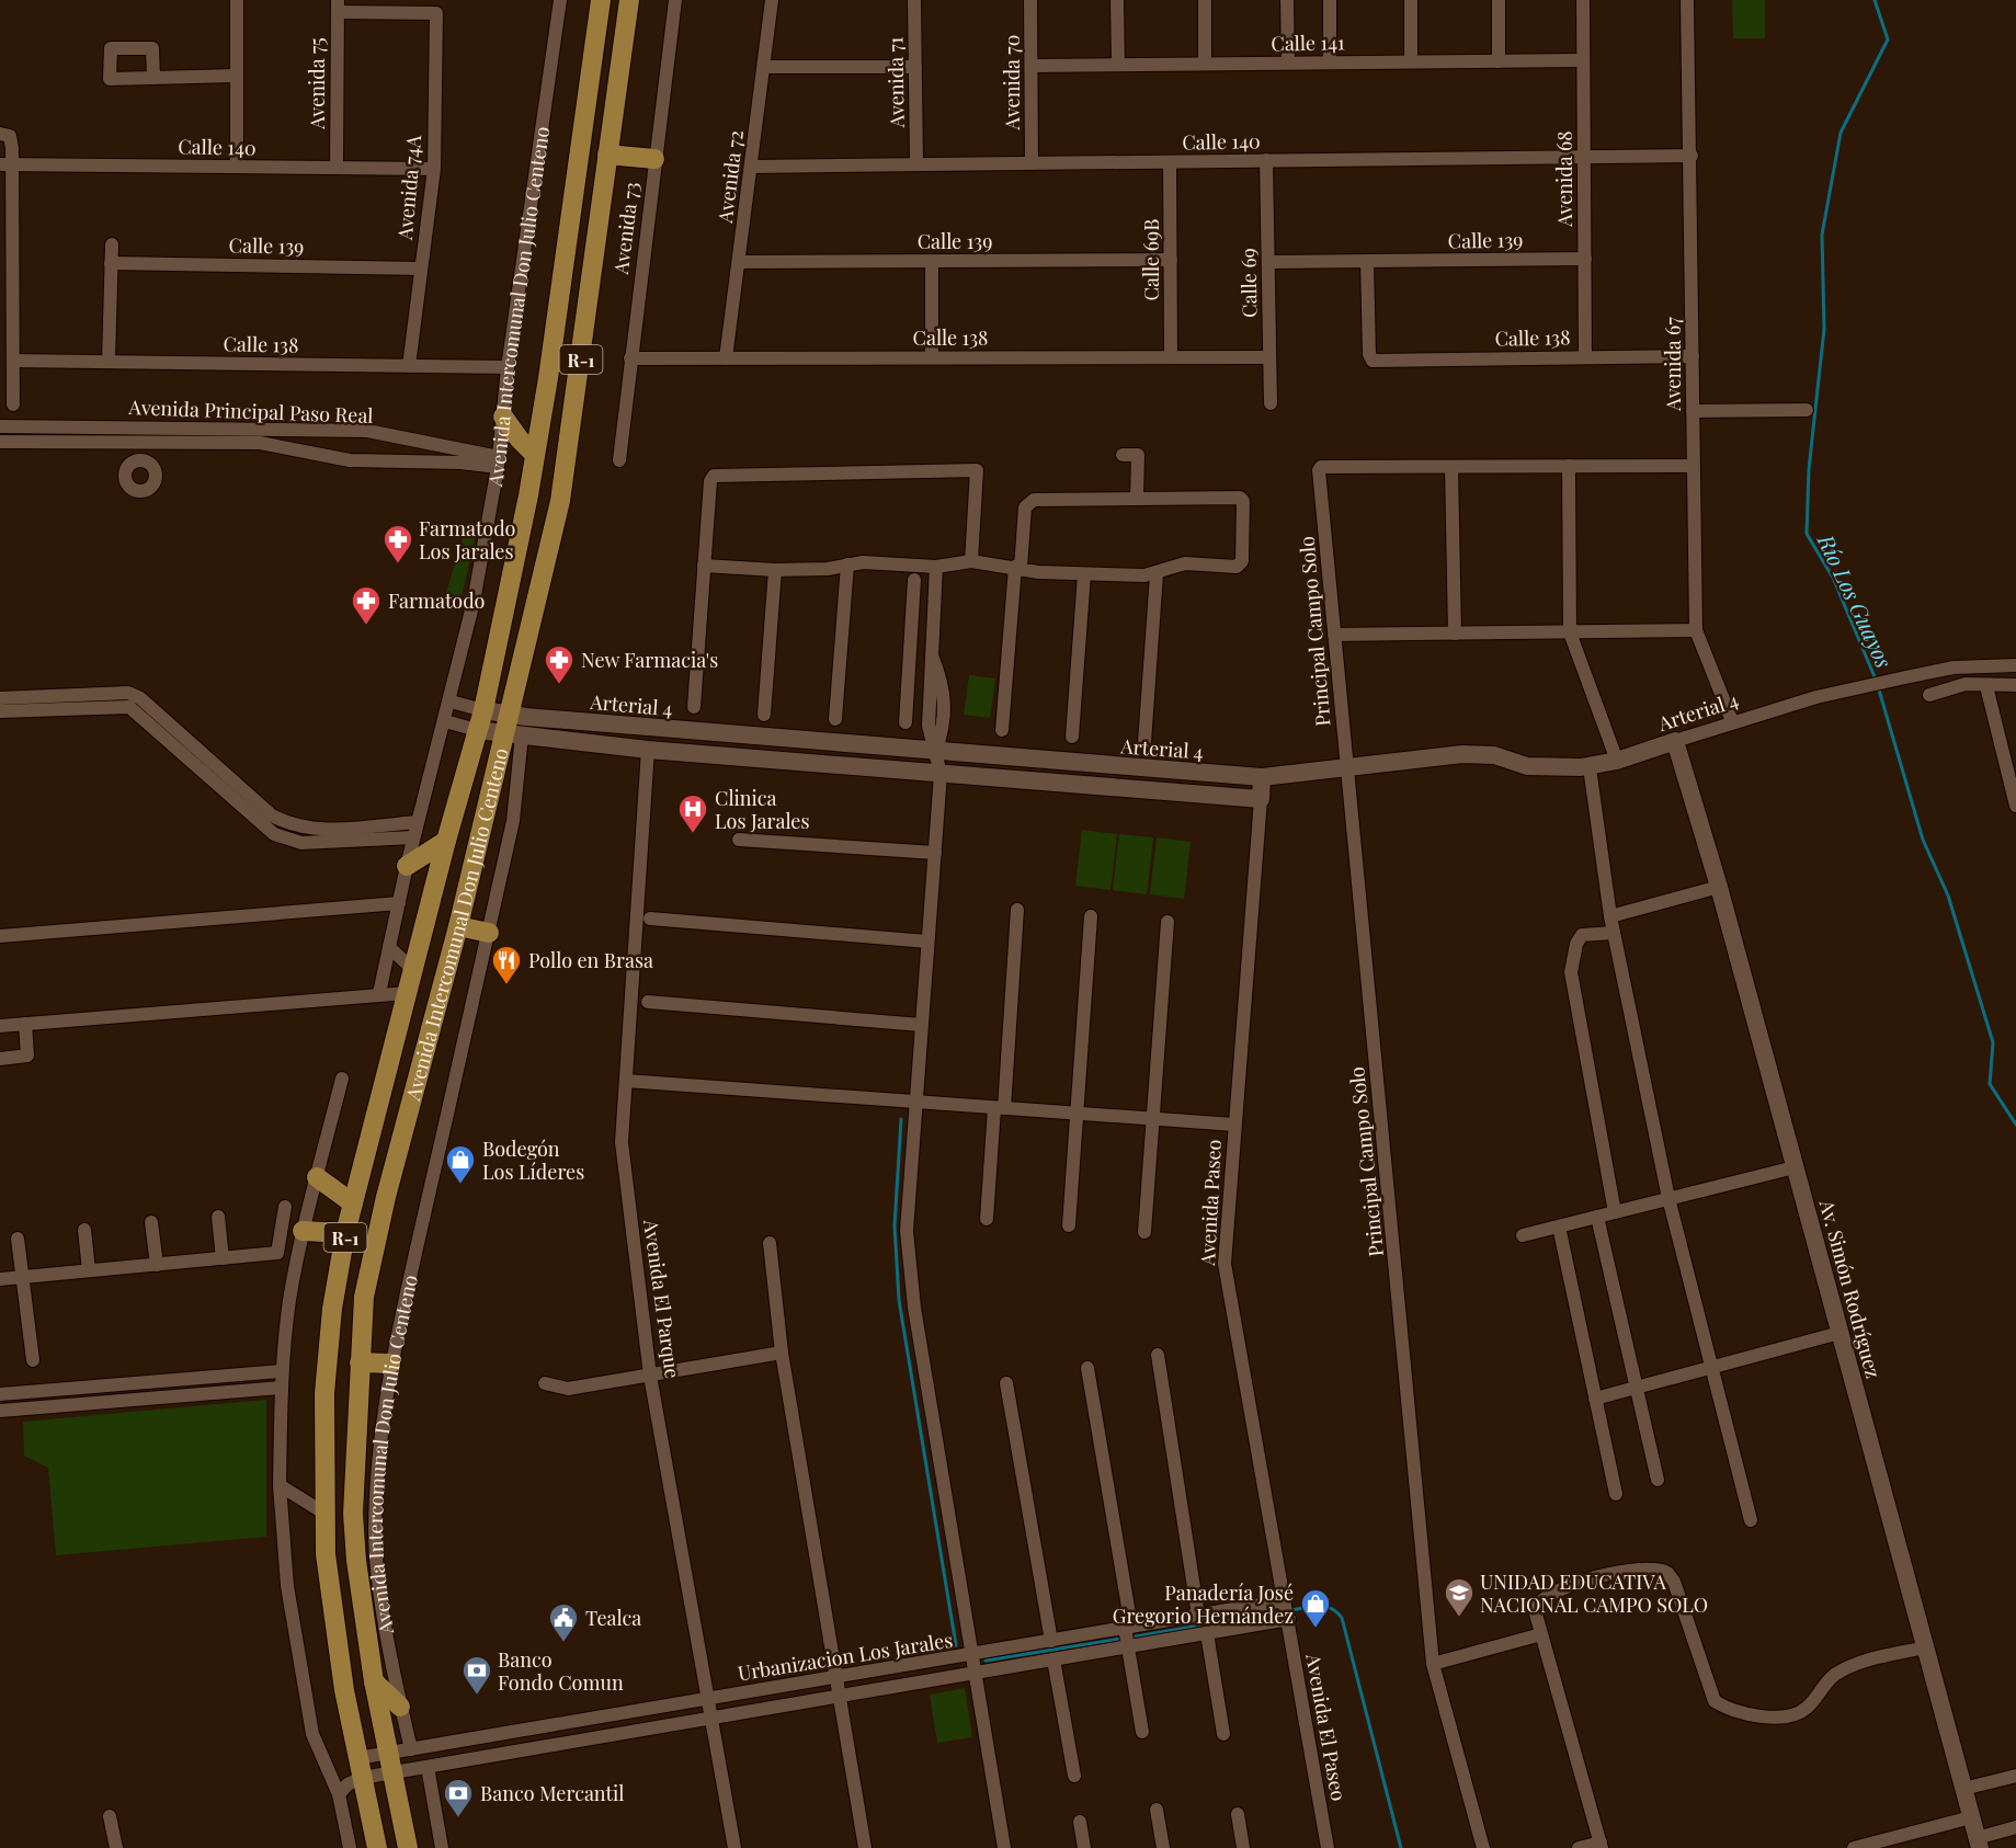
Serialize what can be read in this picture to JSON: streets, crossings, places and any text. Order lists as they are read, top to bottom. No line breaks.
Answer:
{"streets":{"main road":["Avenida Intercomunal Don Julio Centeno","R-1"],"street":["Calle 141","Avenida 71","Avenida 70","Avenida 75","Calle 140","Avenida 72","Avenida 68","Avenida 74A","Avenida 73","Calle 139","Calle 69B","Calle 69","Calle 138","Avenida 67","Avenida Principal Paso Real","Principal Campo Solo","Arterial 4","Avenida Paseo","Av. Simón Rodríguez","Avenida El Parque","Urbanizacion Los Jarales","Avenida El Paseo"]},"crossings":[["Calle 141","Avenida 70"],["Calle 141","Avenida 68"],["Avenida 71","Calle 140"],["Avenida 70","Calle 140"],["Avenida 75","Calle 140"],["Avenida 75","Avenida 74A"],["Calle 140","Avenida 72"],["Calle 140","Avenida 68"],["Calle 140","Avenida 74A"],["Calle 140","Calle 69B"],["Calle 140","Calle 69"],["Calle 140","Avenida 67"],["Avenida 72","Calle 139"],["Avenida 72","Calle 138"],["Avenida 68","Calle 139"],["Avenida 68","Calle 138"],["Avenida 74A","Calle 139"],["Avenida 74A","Calle 138"],["Avenida 73","Calle 138"],["Calle 139","Calle 69B"],["Calle 139","Calle 69"],["Calle 139","Calle 138"],["Calle 69B","Calle 138"],["Calle 69","Calle 138"],["Avenida Intercomunal Don Julio Centeno","Calle 138"],["Avenida Intercomunal Don Julio Centeno","Avenida Principal Paso Real"],["Avenida Intercomunal Don Julio Centeno","Arterial 4"],["Avenida Intercomunal Don Julio Centeno","Urbanizacion Los Jarales"],["Calle 138","Avenida 67"],["Avenida 67","Arterial 4"],["Principal Campo Solo","Arterial 4"],["Arterial 4","Avenida Paseo"],["Arterial 4","Av. Simón Rodríguez"],["Arterial 4","Avenida El Parque"],["Avenida Paseo","Urbanizacion Los Jarales"],["Avenida Paseo","Avenida El Paseo"],["Avenida El Parque","Urbanizacion Los Jarales"],["Urbanizacion Los Jarales","Avenida El Paseo"]],"water":["Río Los Guayos"],"places":{"pharmacy":["Farmatodo Los Jarales","Farmatodo","New Farmacia's"],"hospital":["Clinica Los Jarales"],"restaurant":["Pollo en Brasa"],"shop":["Bodegón Los Líderes","Panadería José Gregorio Hernández"],"school or university":["UNIDAD EDUCATIVA NACIONAL CAMPO SOLO"],"public building":["Tealca"],"bank":["Banco Fondo Comun","Banco Mercantil"]}}
